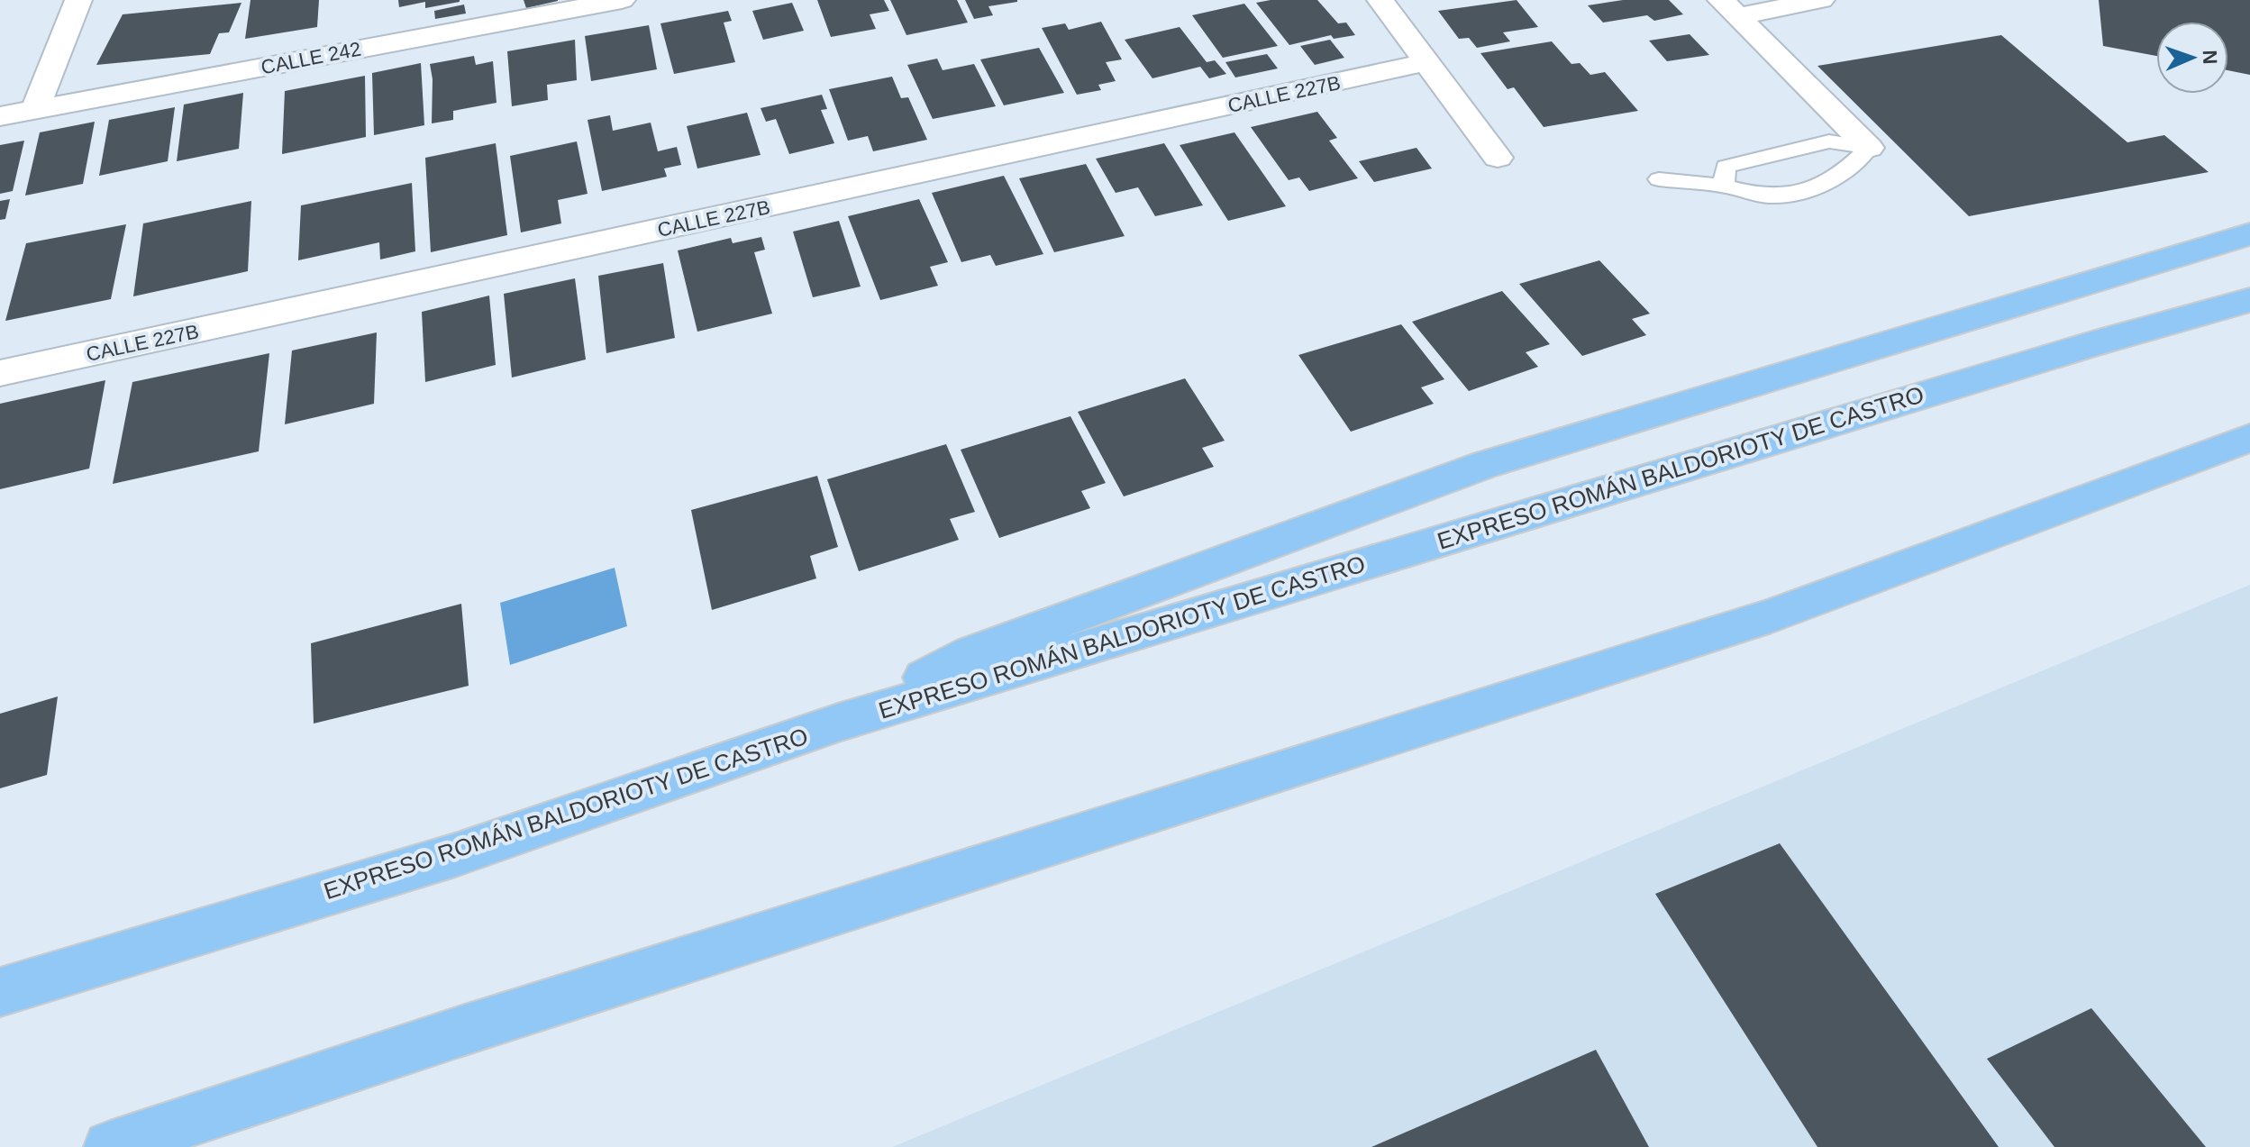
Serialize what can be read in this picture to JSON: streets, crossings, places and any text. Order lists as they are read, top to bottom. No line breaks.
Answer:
{"streets":{"highway":["EXPRESO ROMÁN BALDORIOTY DE CASTRO"],"street":["CALLE 242","CALLE 227B"]},"north":"right"}
